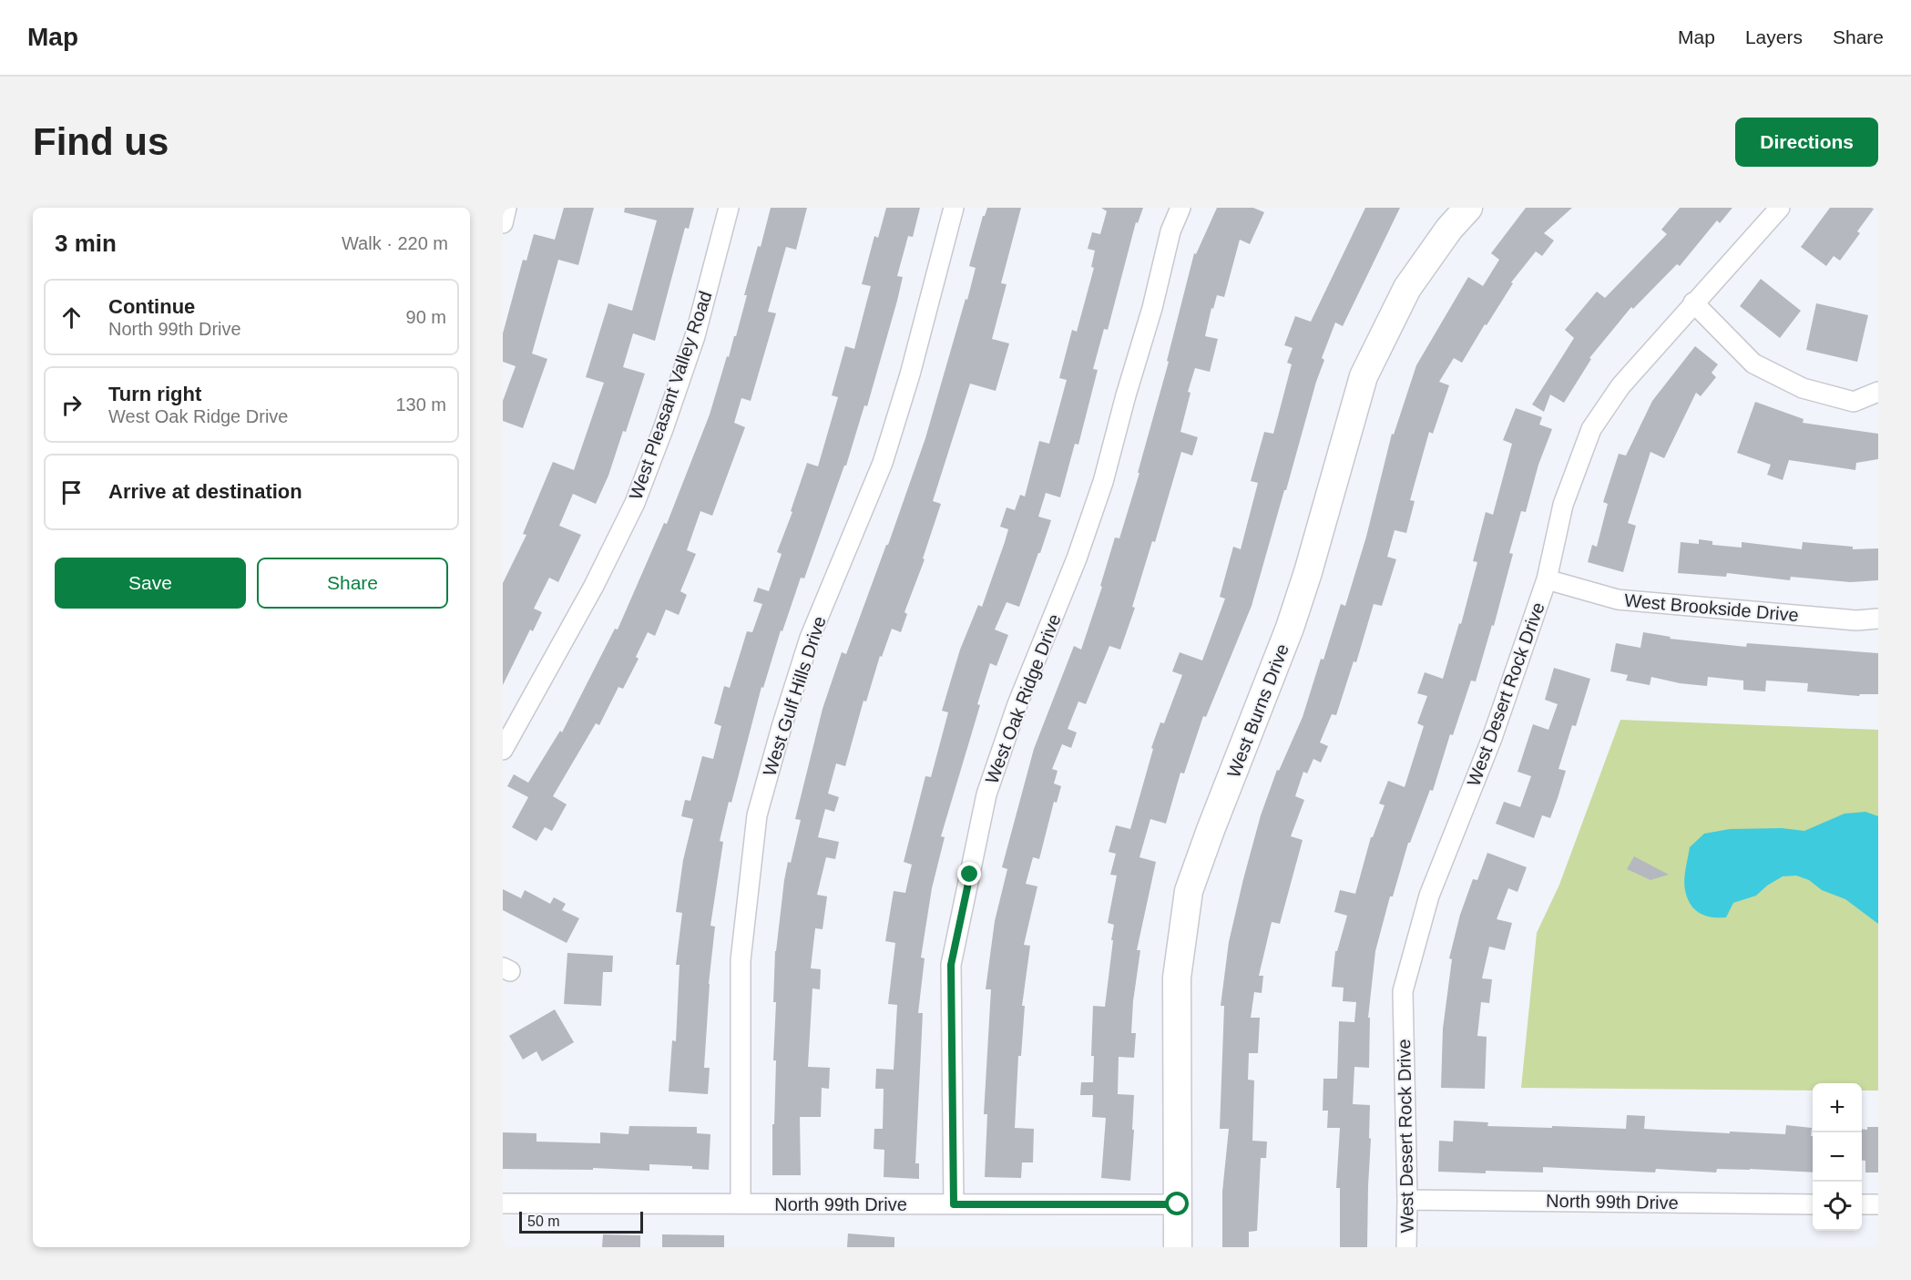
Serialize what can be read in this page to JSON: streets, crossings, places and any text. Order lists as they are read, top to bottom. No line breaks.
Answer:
{"streets":{"street":["West Pleasant Valley Road","West Brookside Drive","West Desert Rock Drive","West Gulf Hills Drive","West Oak Ridge Drive","West Burns Drive","North 99th Drive"]},"crossings":[["West Brookside Drive","West Desert Rock Drive"],["West Desert Rock Drive","North 99th Drive"],["West Gulf Hills Drive","North 99th Drive"],["West Oak Ridge Drive","North 99th Drive"],["West Burns Drive","North 99th Drive"]],"scale_bar":"50 m","page":{"header":"Map","nav":["Map","Layers","Share"],"buttons":["Directions",["Save","Share"]],"title":"Find us","heading":["3 min","Walk · 220 m"],"list":[["Continue","North 99th Drive","90 m"],["Turn right","West Oak Ridge Drive","130 m"],"Arrive at destination"],"map_buttons":["+","−"],"scale":"50 m"}}
